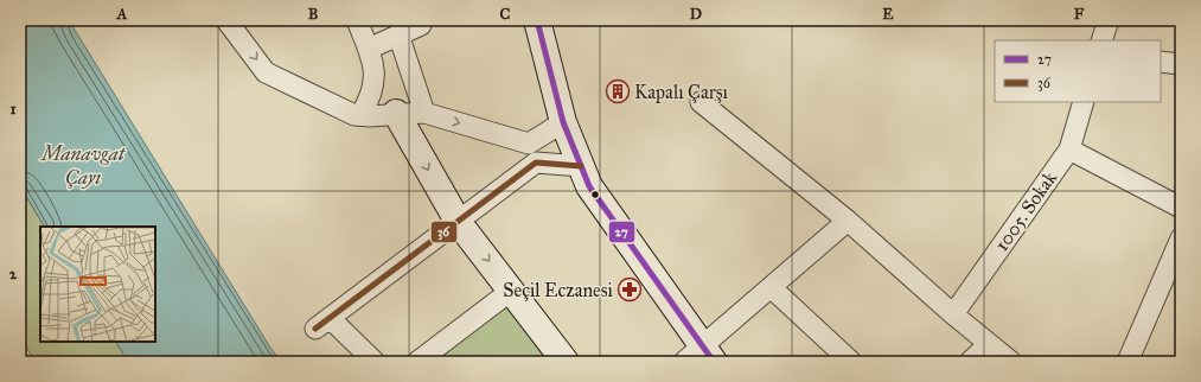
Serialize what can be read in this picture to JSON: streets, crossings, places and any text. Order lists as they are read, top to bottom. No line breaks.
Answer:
{"streets":{"street":["1005. Sokak"]},"water":["Manavgat Çayı"],"places":{"building":["Kapalı Çarşı"],"pharmacy":["Seçil Eczanesi"]},"lines":["transit line 27","transit line 36"],"legend":["27","36"],"grid":{"columns":["A","B","C","D","E","F"],"rows":["1","2"]}}
